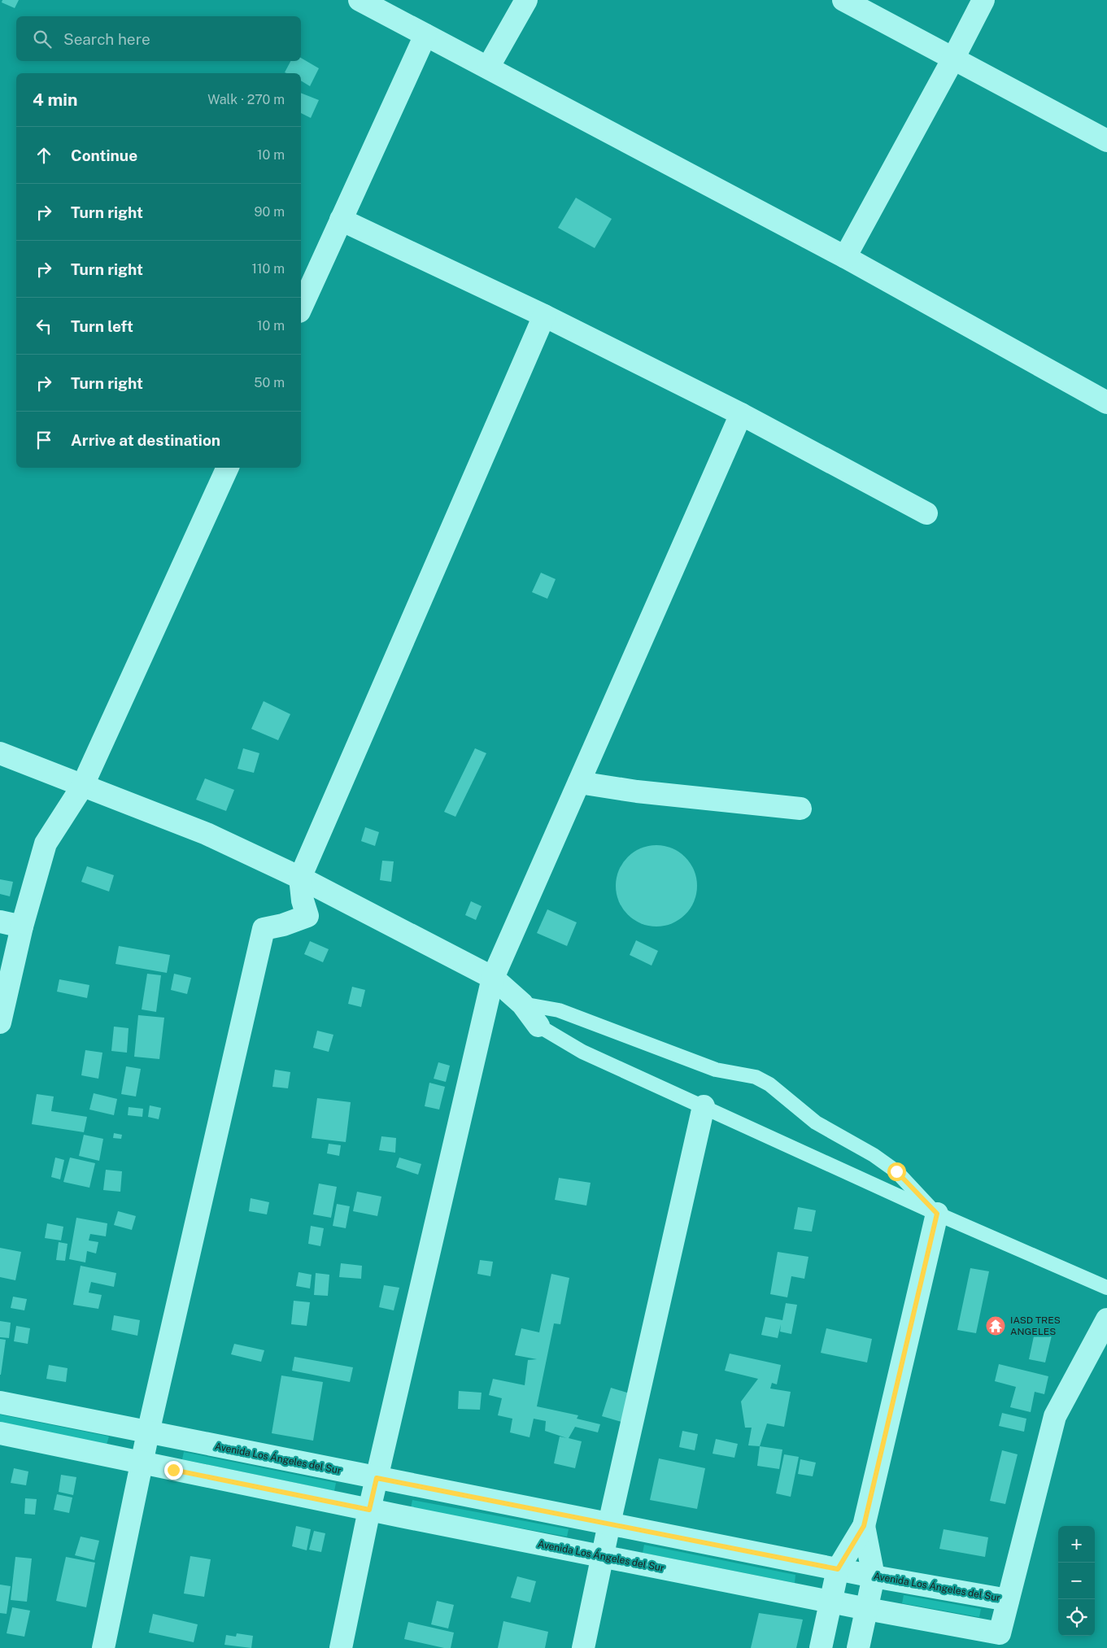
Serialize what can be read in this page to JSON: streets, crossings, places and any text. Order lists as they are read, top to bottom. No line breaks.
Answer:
{"streets":{"street":["Avenida Los Ángeles del Sur"]},"places":{"temple":["IASD TRES ANGELES"]},"page":{"search":"Search here","heading":["4 min","Walk · 270 m"],"list":[["Continue","10 m"],["Turn right","90 m"],["Turn right","110 m"],["Turn left","10 m"],["Turn right","50 m"],"Arrive at destination"],"map_buttons":["+","−"]}}
